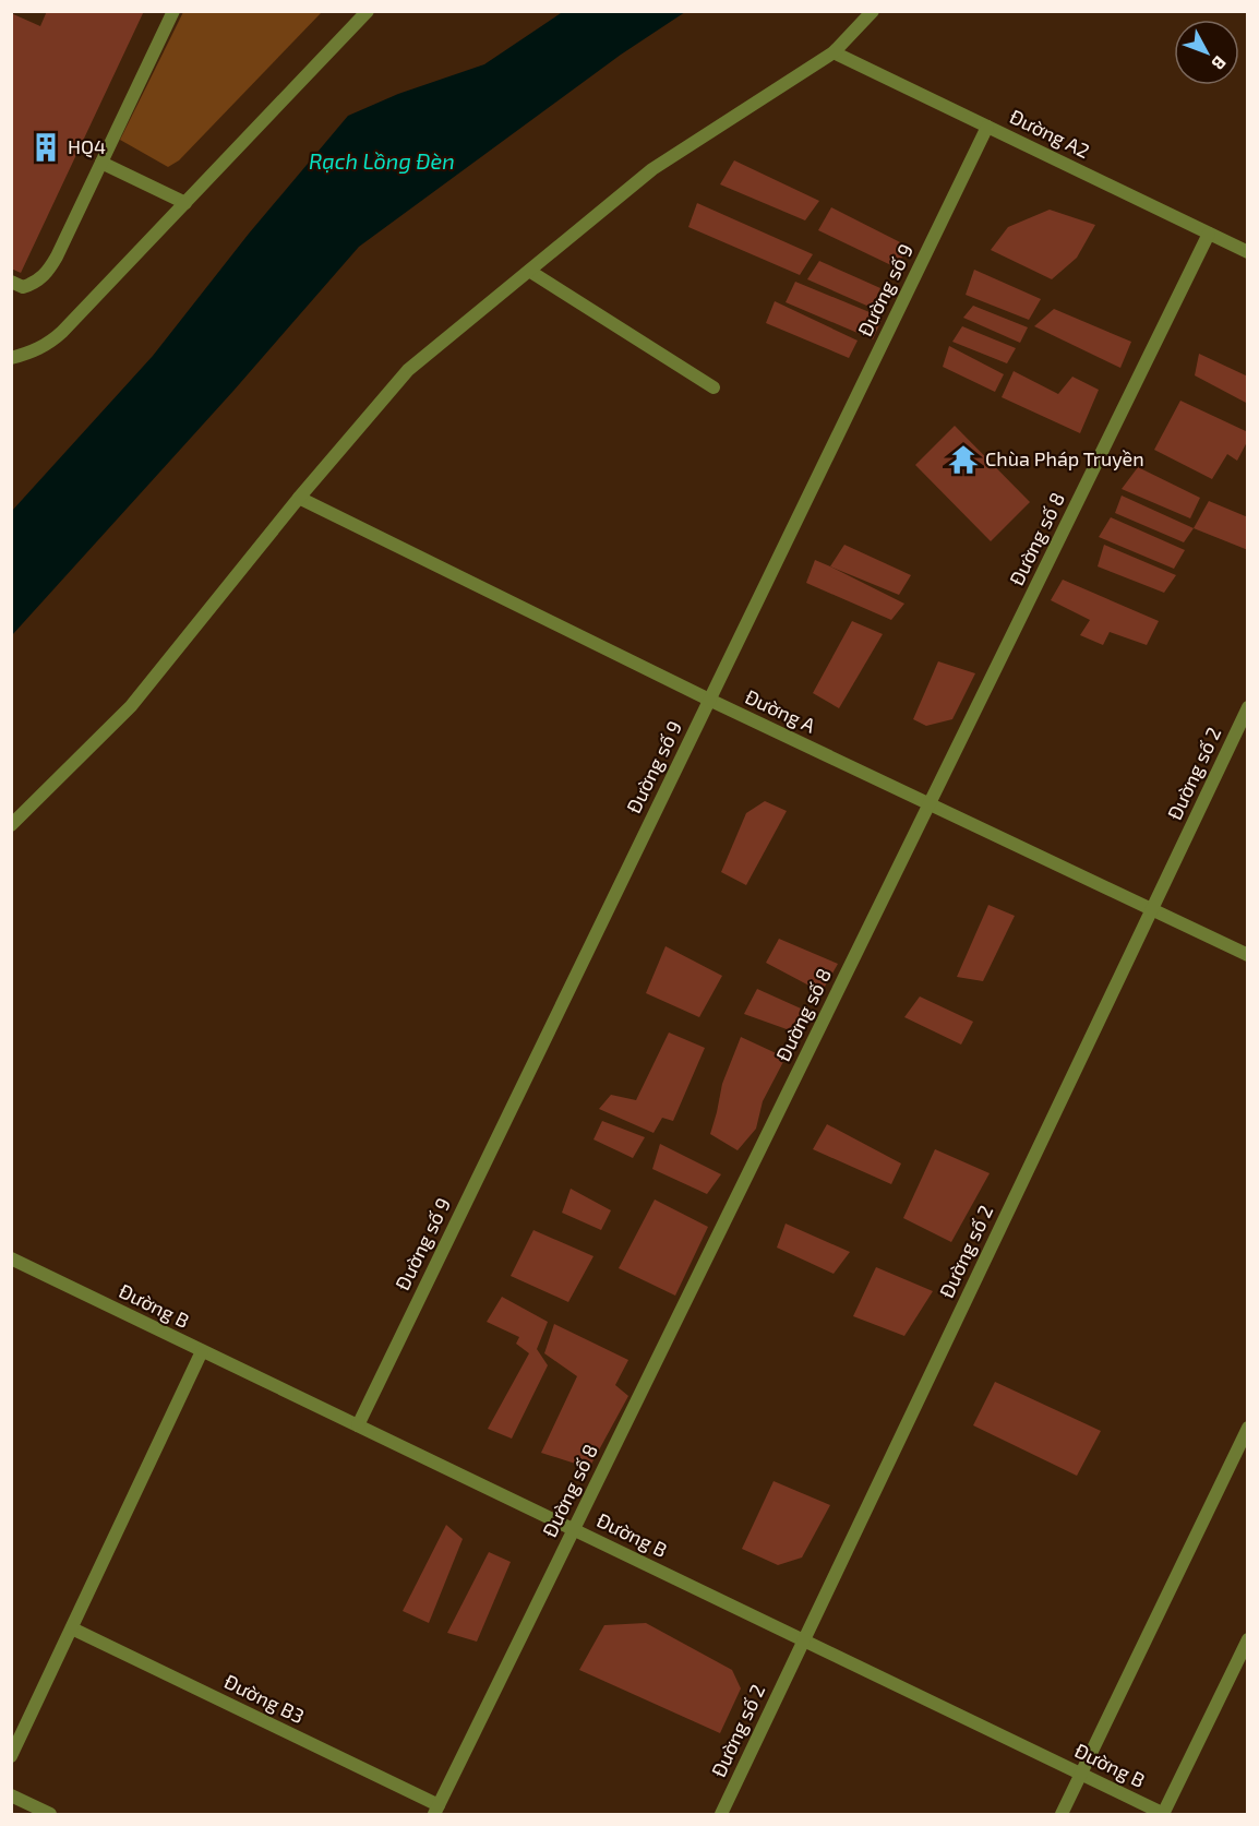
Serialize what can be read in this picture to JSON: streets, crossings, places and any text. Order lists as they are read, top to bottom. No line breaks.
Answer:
{"streets":{"street":["Đường A2","Đường số 9","Đường số 8","Đường A","Đường số 2","Đường B","Đường B3"]},"crossings":[["Đường A2","Đường số 9"],["Đường A2","Đường số 8"],["Đường số 9","Đường A"],["Đường số 9","Đường B"],["Đường số 8","Đường A"],["Đường số 8","Đường B"],["Đường số 8","Đường B3"],["Đường A","Đường số 2"],["Đường số 2","Đường B"]],"water":["Rạch Lồng Đèn"],"places":{"building":["HQ4"],"temple":["Chùa Pháp Truyền"]},"north":"bottom right"}
